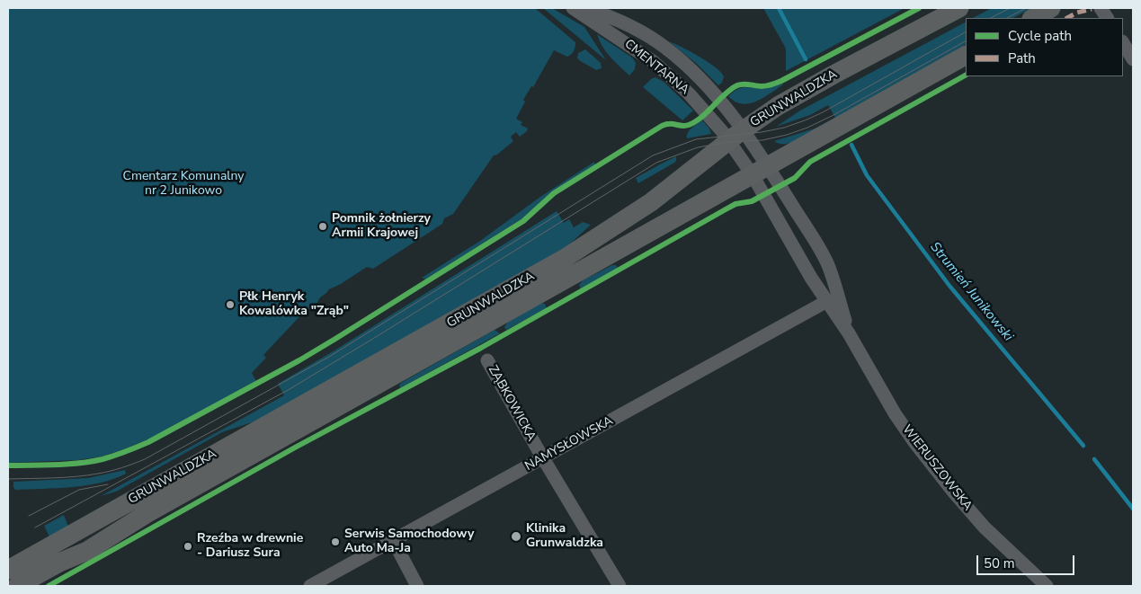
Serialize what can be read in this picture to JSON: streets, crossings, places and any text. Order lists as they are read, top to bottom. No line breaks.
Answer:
{"streets":{"street":["CMENTARNA","GRUNWALDZKA","ZĄBKOWICKA","NAMYSŁOWSKA","WIERUSZOWSKA"]},"crossings":[["CMENTARNA","GRUNWALDZKA"],["CMENTARNA","WIERUSZOWSKA"],["GRUNWALDZKA","WIERUSZOWSKA"],["ZĄBKOWICKA","NAMYSŁOWSKA"],["NAMYSŁOWSKA","WIERUSZOWSKA"]],"water":["Strumień Junikowski"],"parks":["Cmentarz Komunalny nr 2 Junikowo"],"places":["Pomnik żołnierzy Armii Krajowej","Płk Henryk Kowalówka \"Zrąb\"","Klinika Grunwaldzka","Serwis Samochodowy Auto Ma-Ja","Rzeźba w drewnie - Dariusz Sura"],"legend":["Cycle path","Path"],"scale_bar":"50 m"}
